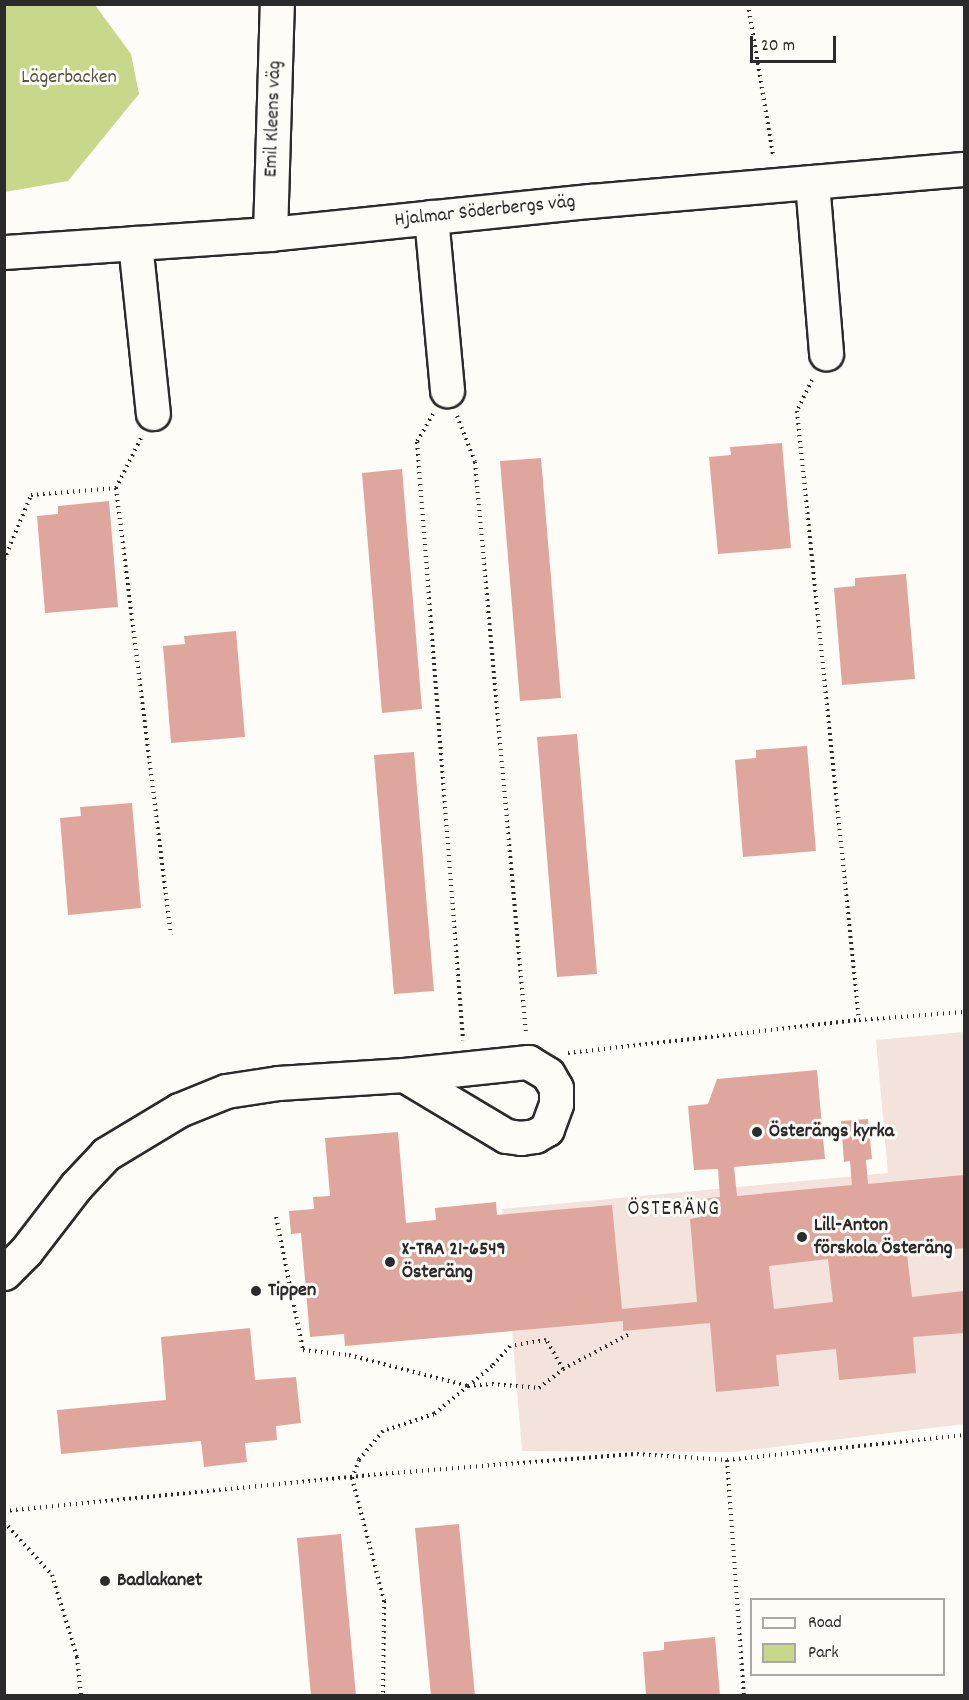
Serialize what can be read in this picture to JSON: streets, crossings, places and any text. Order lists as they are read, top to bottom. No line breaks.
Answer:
{"streets":{"street":["Emil Kleens väg","Hjalmar Söderbergs väg"]},"crossings":[["Emil Kleens väg","Hjalmar Söderbergs väg"]],"districts":["ÖSTERÄNG"],"parks":["Lägerbacken"],"places":["Österängs kyrka","Lill-Anton förskola Österäng","X-TRA 21-6549 Österäng","Tippen","Badlakanet"],"legend":["Road","Park"],"scale_bar":"20 m"}
